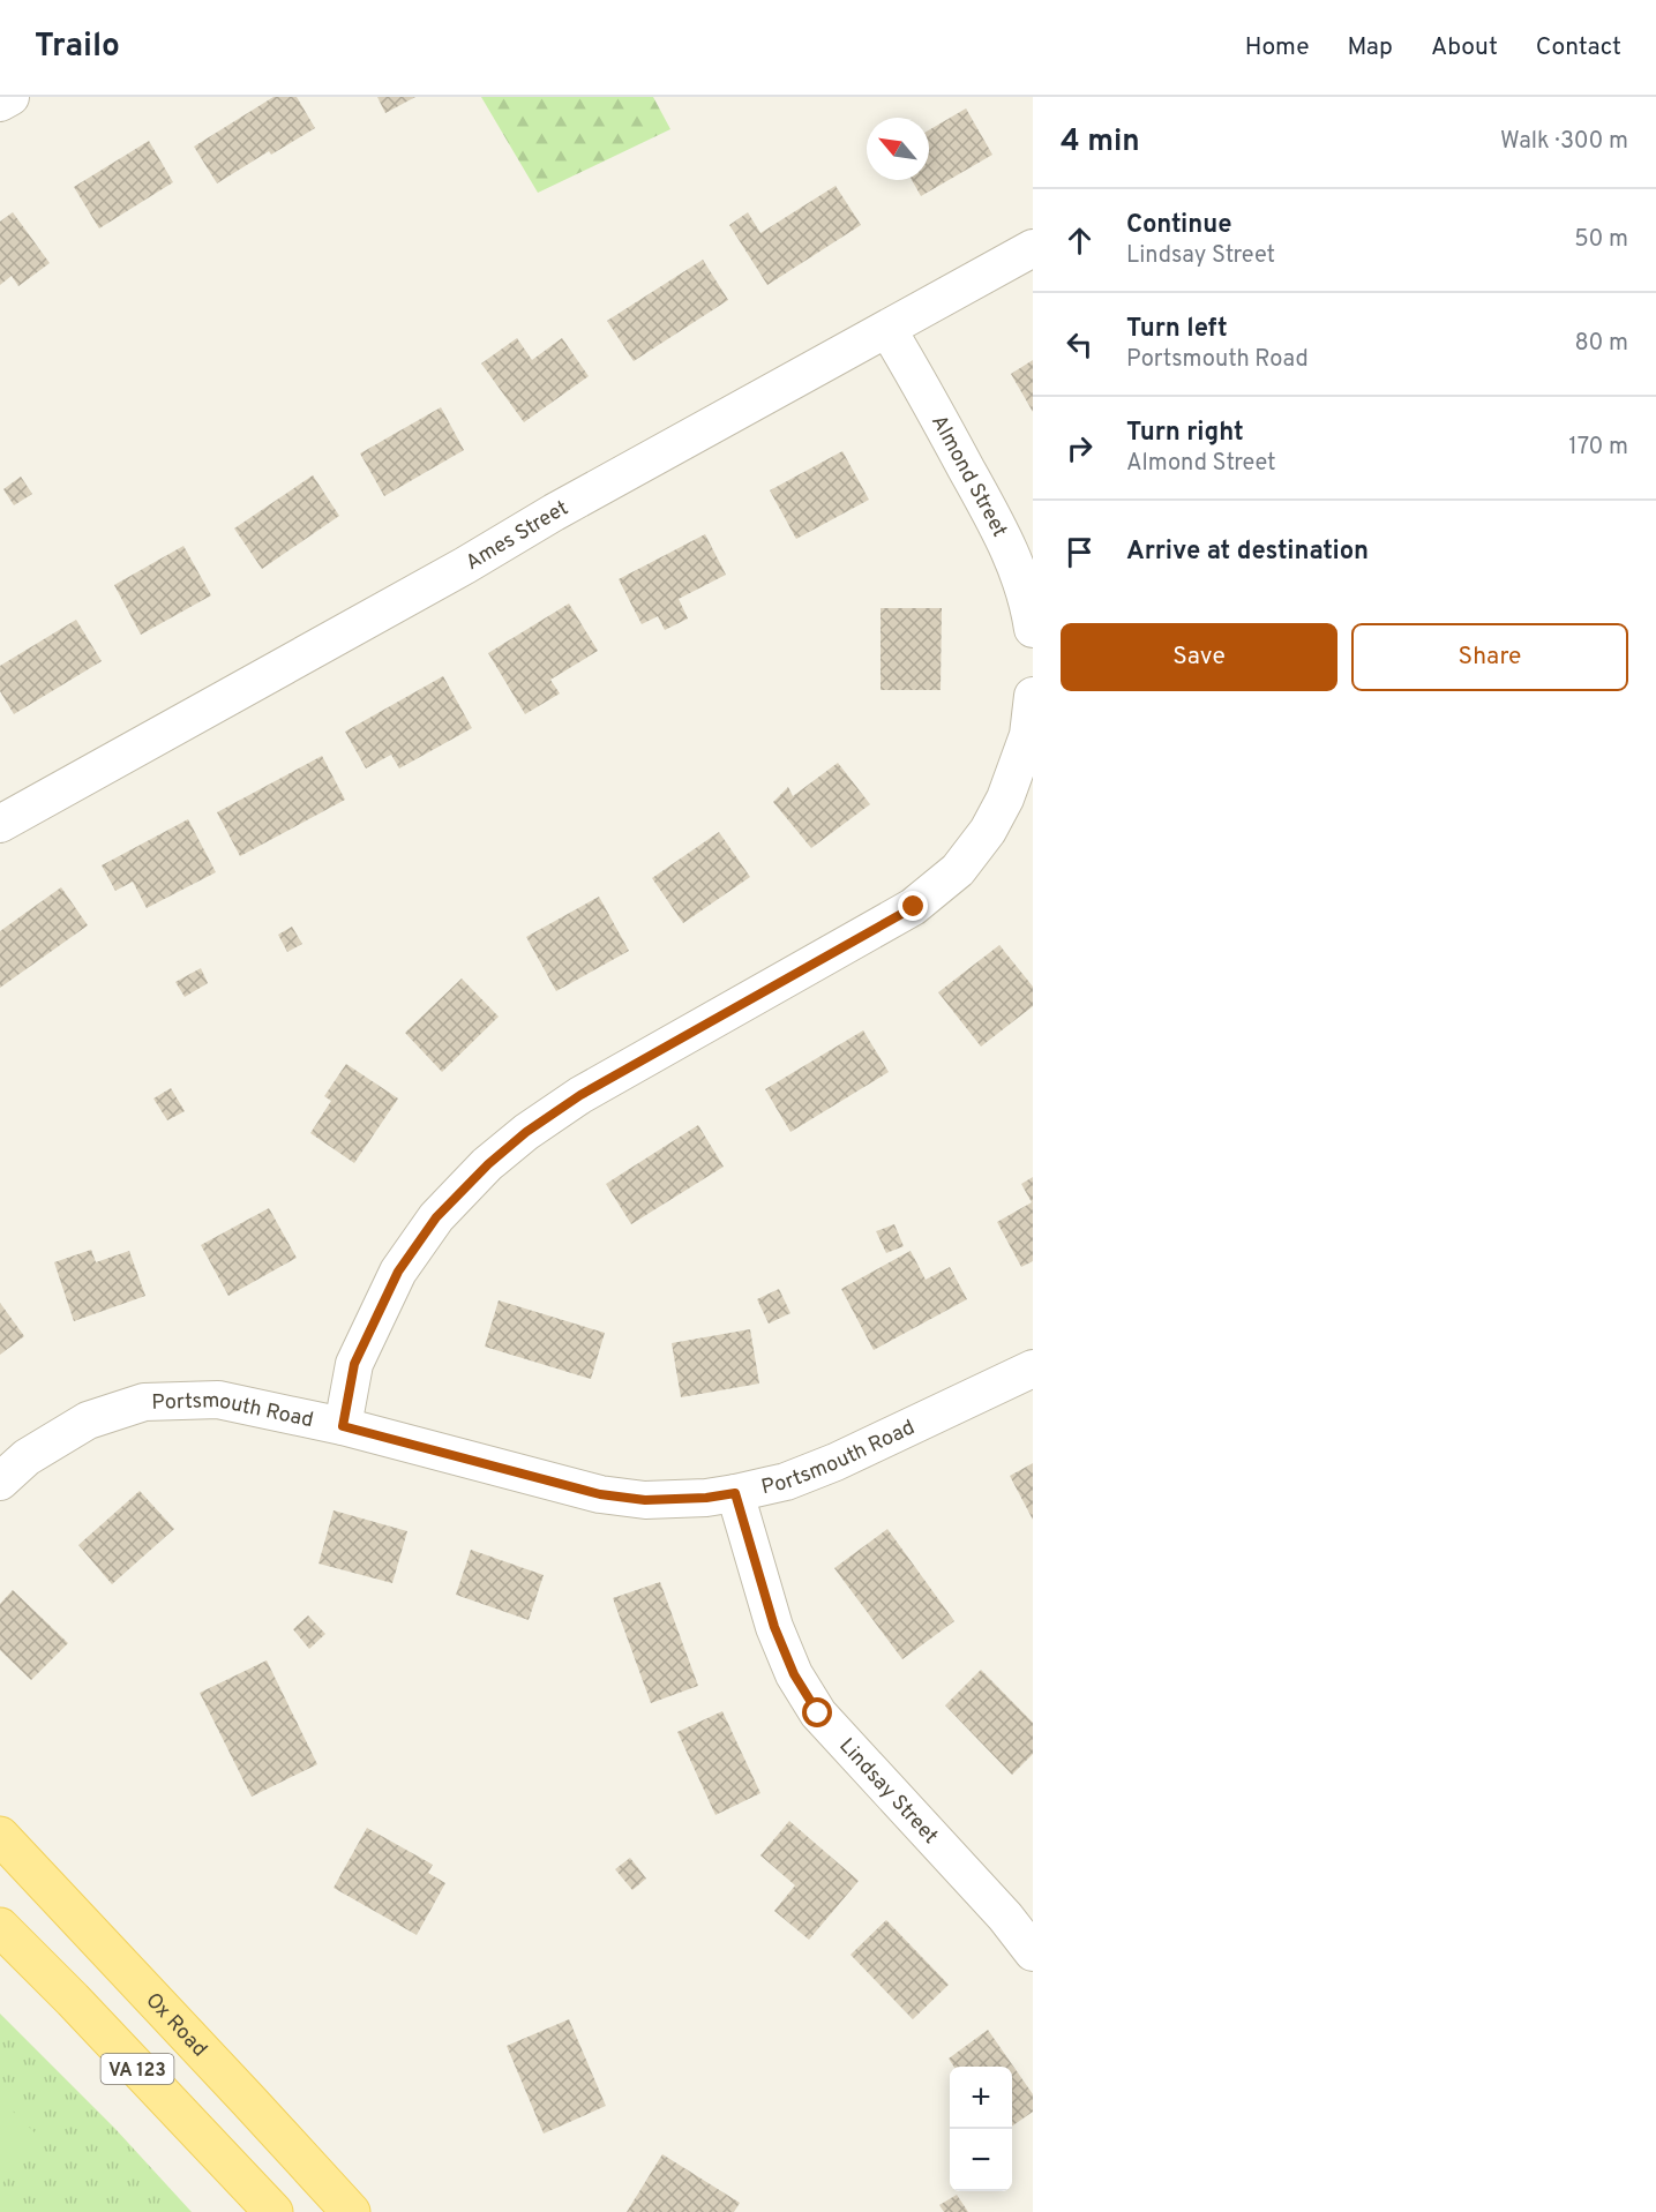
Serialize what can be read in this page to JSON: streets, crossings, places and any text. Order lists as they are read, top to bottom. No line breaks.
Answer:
{"streets":{"main road":["Ox Road","VA 123"],"street":["Almond Street","Ames Street","Portsmouth Road","Lindsay Street"]},"crossings":[["Almond Street","Ames Street"],["Portsmouth Road","Lindsay Street"]],"north":"top left","page":{"header":"Trailo","nav":["Home","Map","About","Contact"],"heading":["4 min","Walk · 300 m"],"list":[["Continue","Lindsay Street","50 m"],["Turn left","Portsmouth Road","80 m"],["Turn right","Almond Street","170 m"],"Arrive at destination"],"buttons":["Save","Share"],"map_buttons":["+","−"]}}
